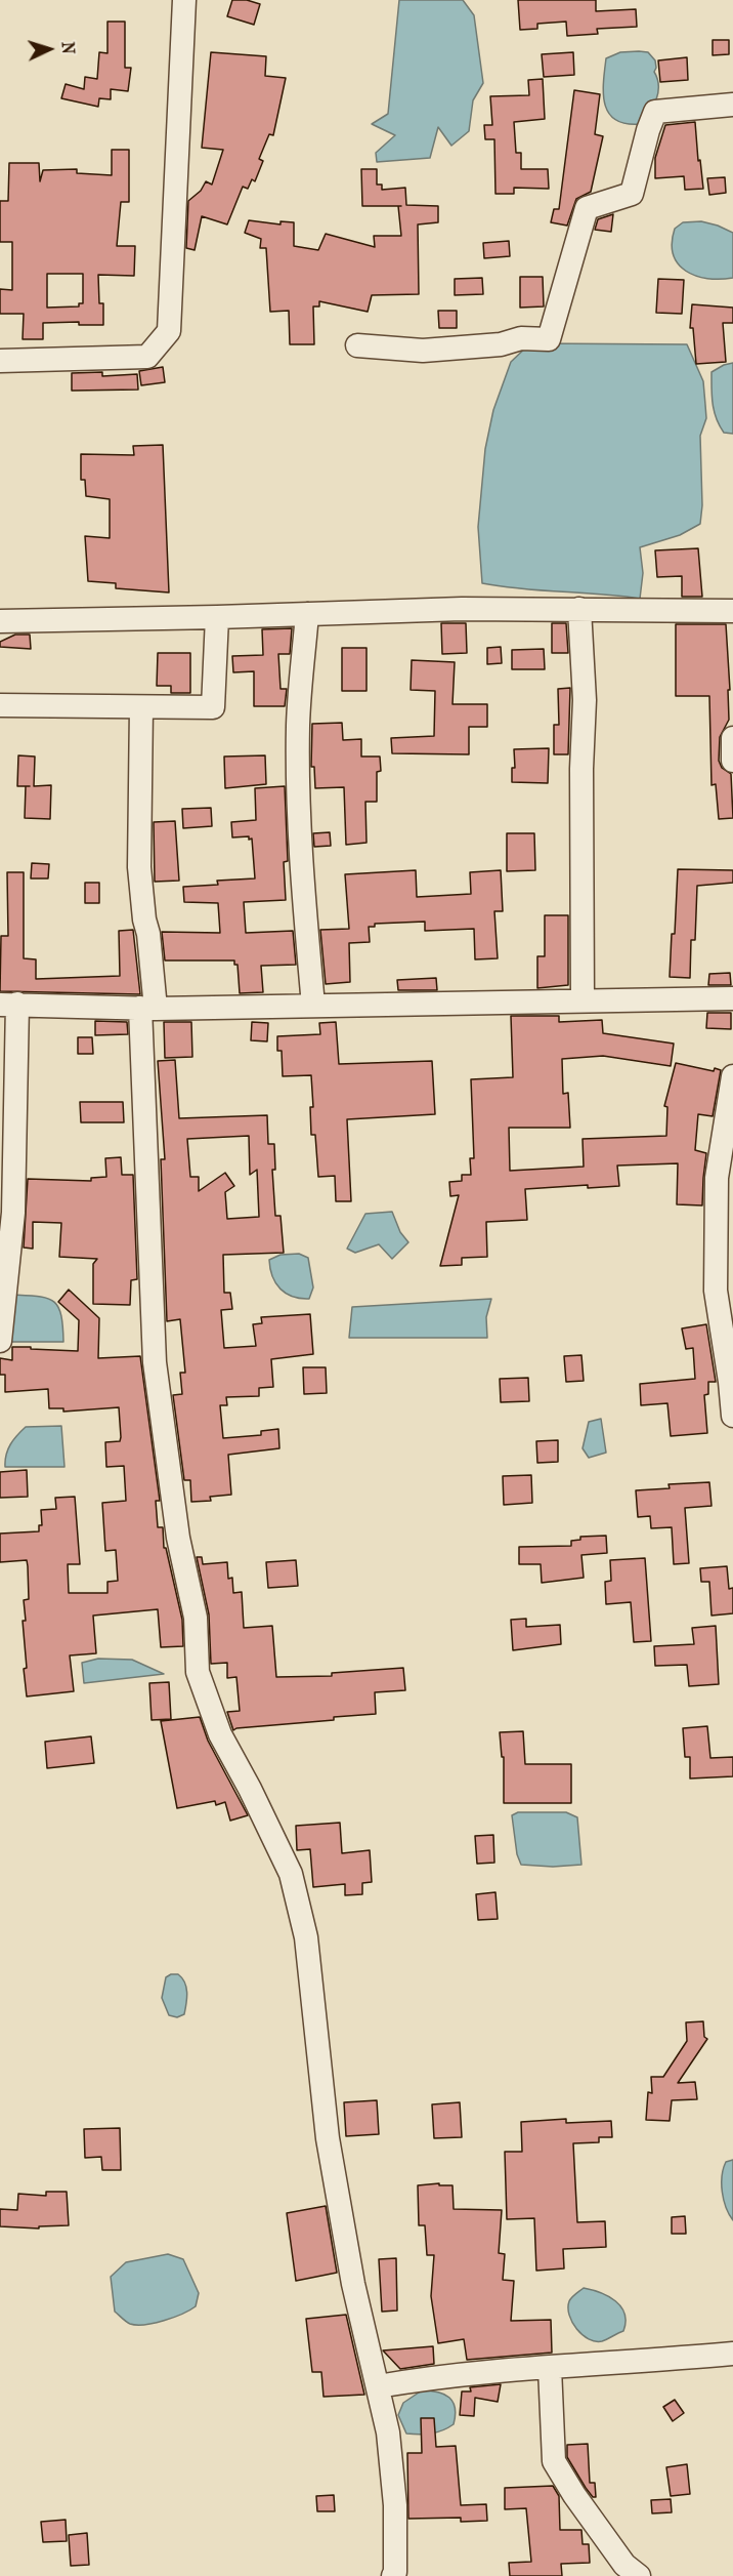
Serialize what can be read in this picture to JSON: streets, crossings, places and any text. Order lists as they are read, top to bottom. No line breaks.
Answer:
{"north":"right"}
